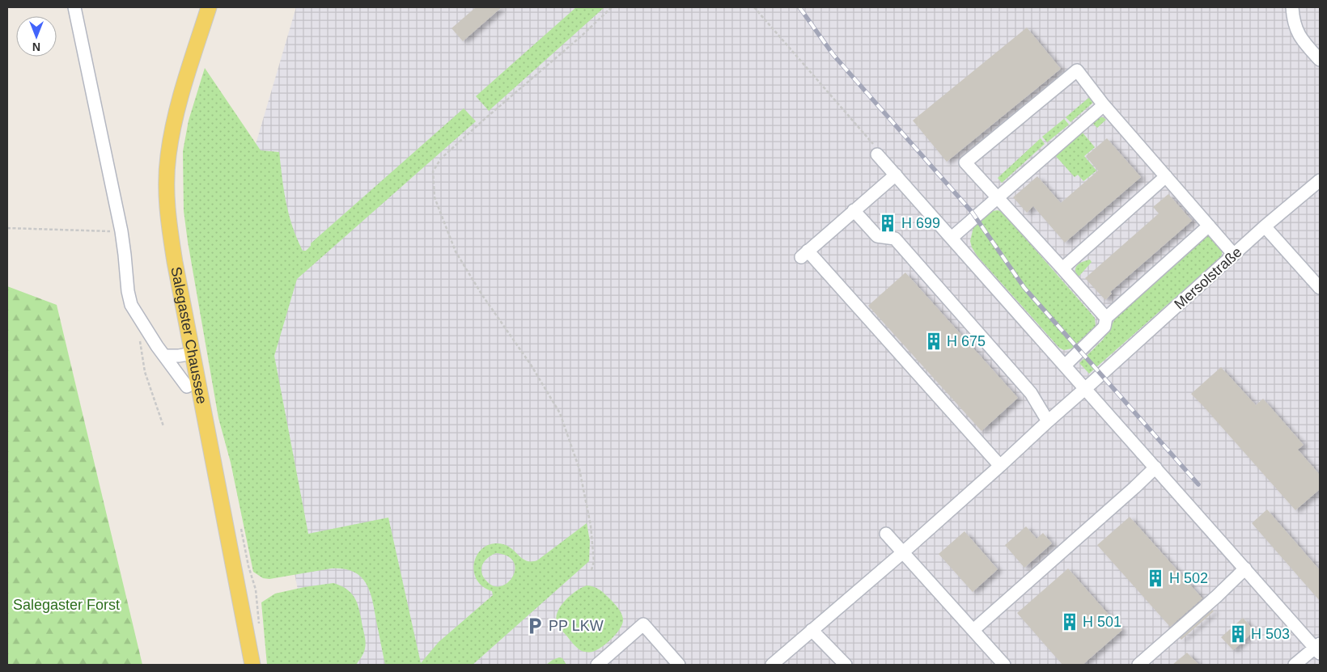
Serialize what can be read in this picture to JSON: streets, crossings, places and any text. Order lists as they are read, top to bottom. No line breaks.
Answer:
{"streets":{"main road":["Salegaster Chaussee"],"street":["Mersolstraße"]},"parks":["Salegaster Forst"],"places":{"building":["H 699","H 675","H 502","H 501","H 503"],"parking":["PP LKW"]},"north":"bottom"}
